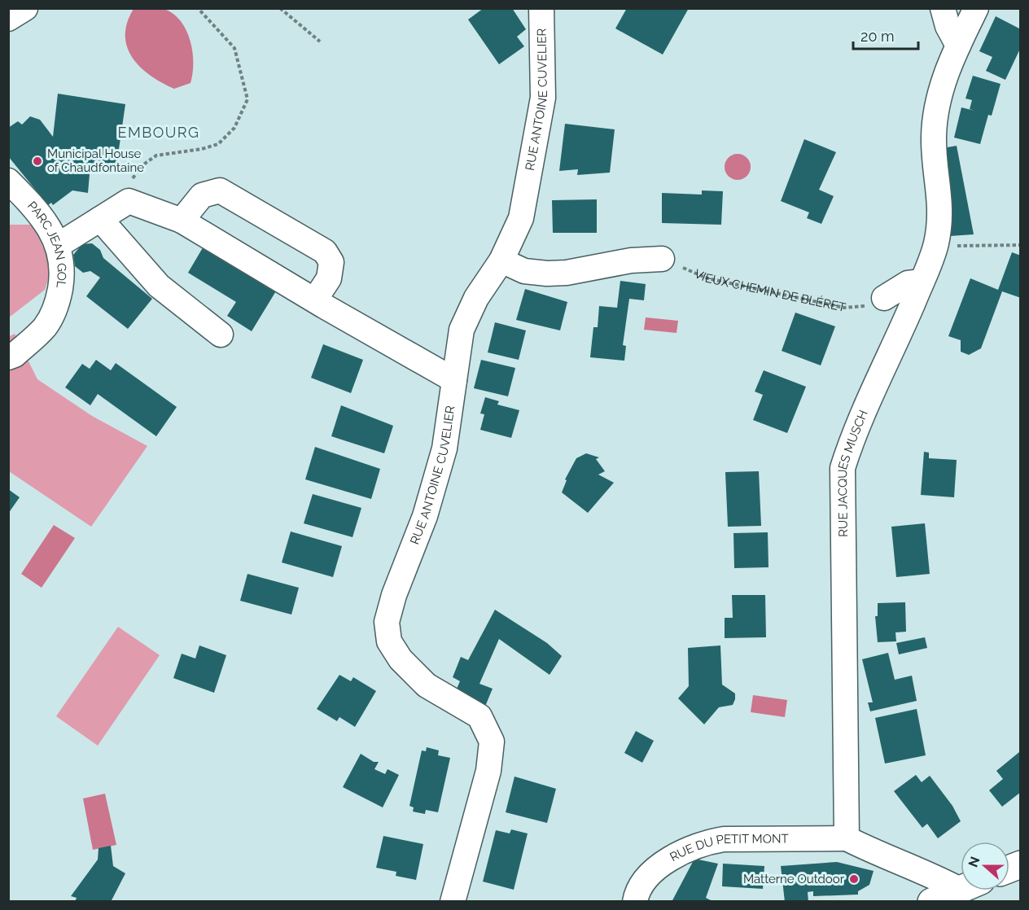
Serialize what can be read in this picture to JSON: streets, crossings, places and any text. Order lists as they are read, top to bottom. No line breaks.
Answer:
{"streets":{"street":["RUE ANTOINE CUVELIER","PARC JEAN GOL","RUE JACQUES MUSCH","RUE DU PETIT MONT"],"path":["VIEUX CHEMIN DE BLÉRET"]},"crossings":[["RUE JACQUES MUSCH","RUE DU PETIT MONT"]],"districts":["EMBOURG"],"places":["Municipal House of Chaudfontaine","Matterne Outdoor"],"scale_bar":"20 m","north":"left"}
